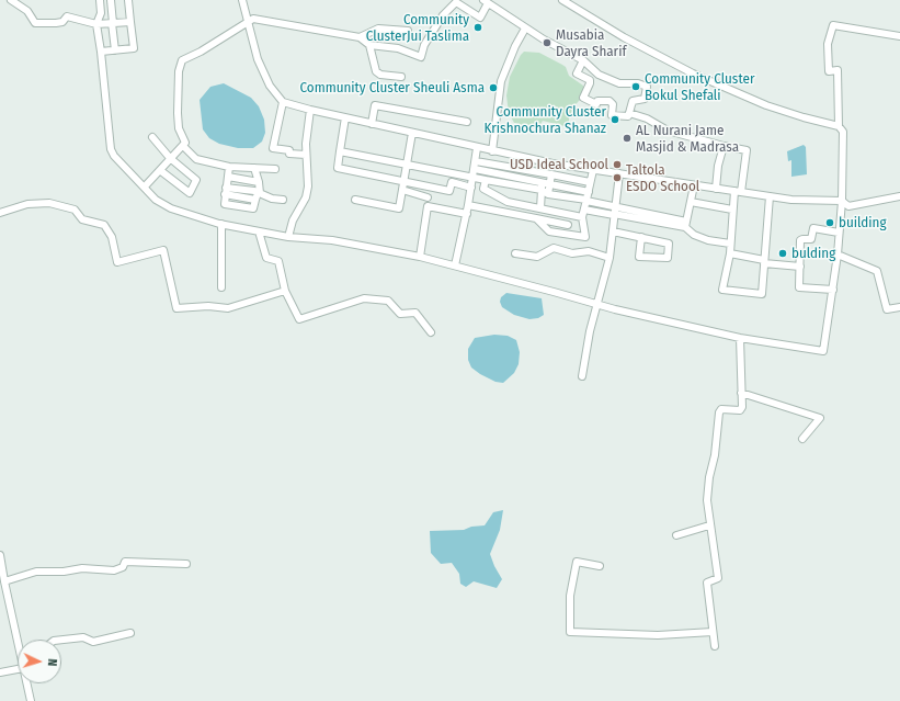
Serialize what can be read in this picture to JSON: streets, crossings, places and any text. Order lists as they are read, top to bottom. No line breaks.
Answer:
{"places":["Community ClusterJui Taslima","Musabia Dayra Sharif","Community Cluster Bokul Shefali","Community Cluster Sheuli Asma","Community Cluster Krishnochura Shanaz","AL Nurani Jame Masjid & Madrasa","USD Ideal School","Taltola ESDO School","building","bulding"],"north":"right"}
